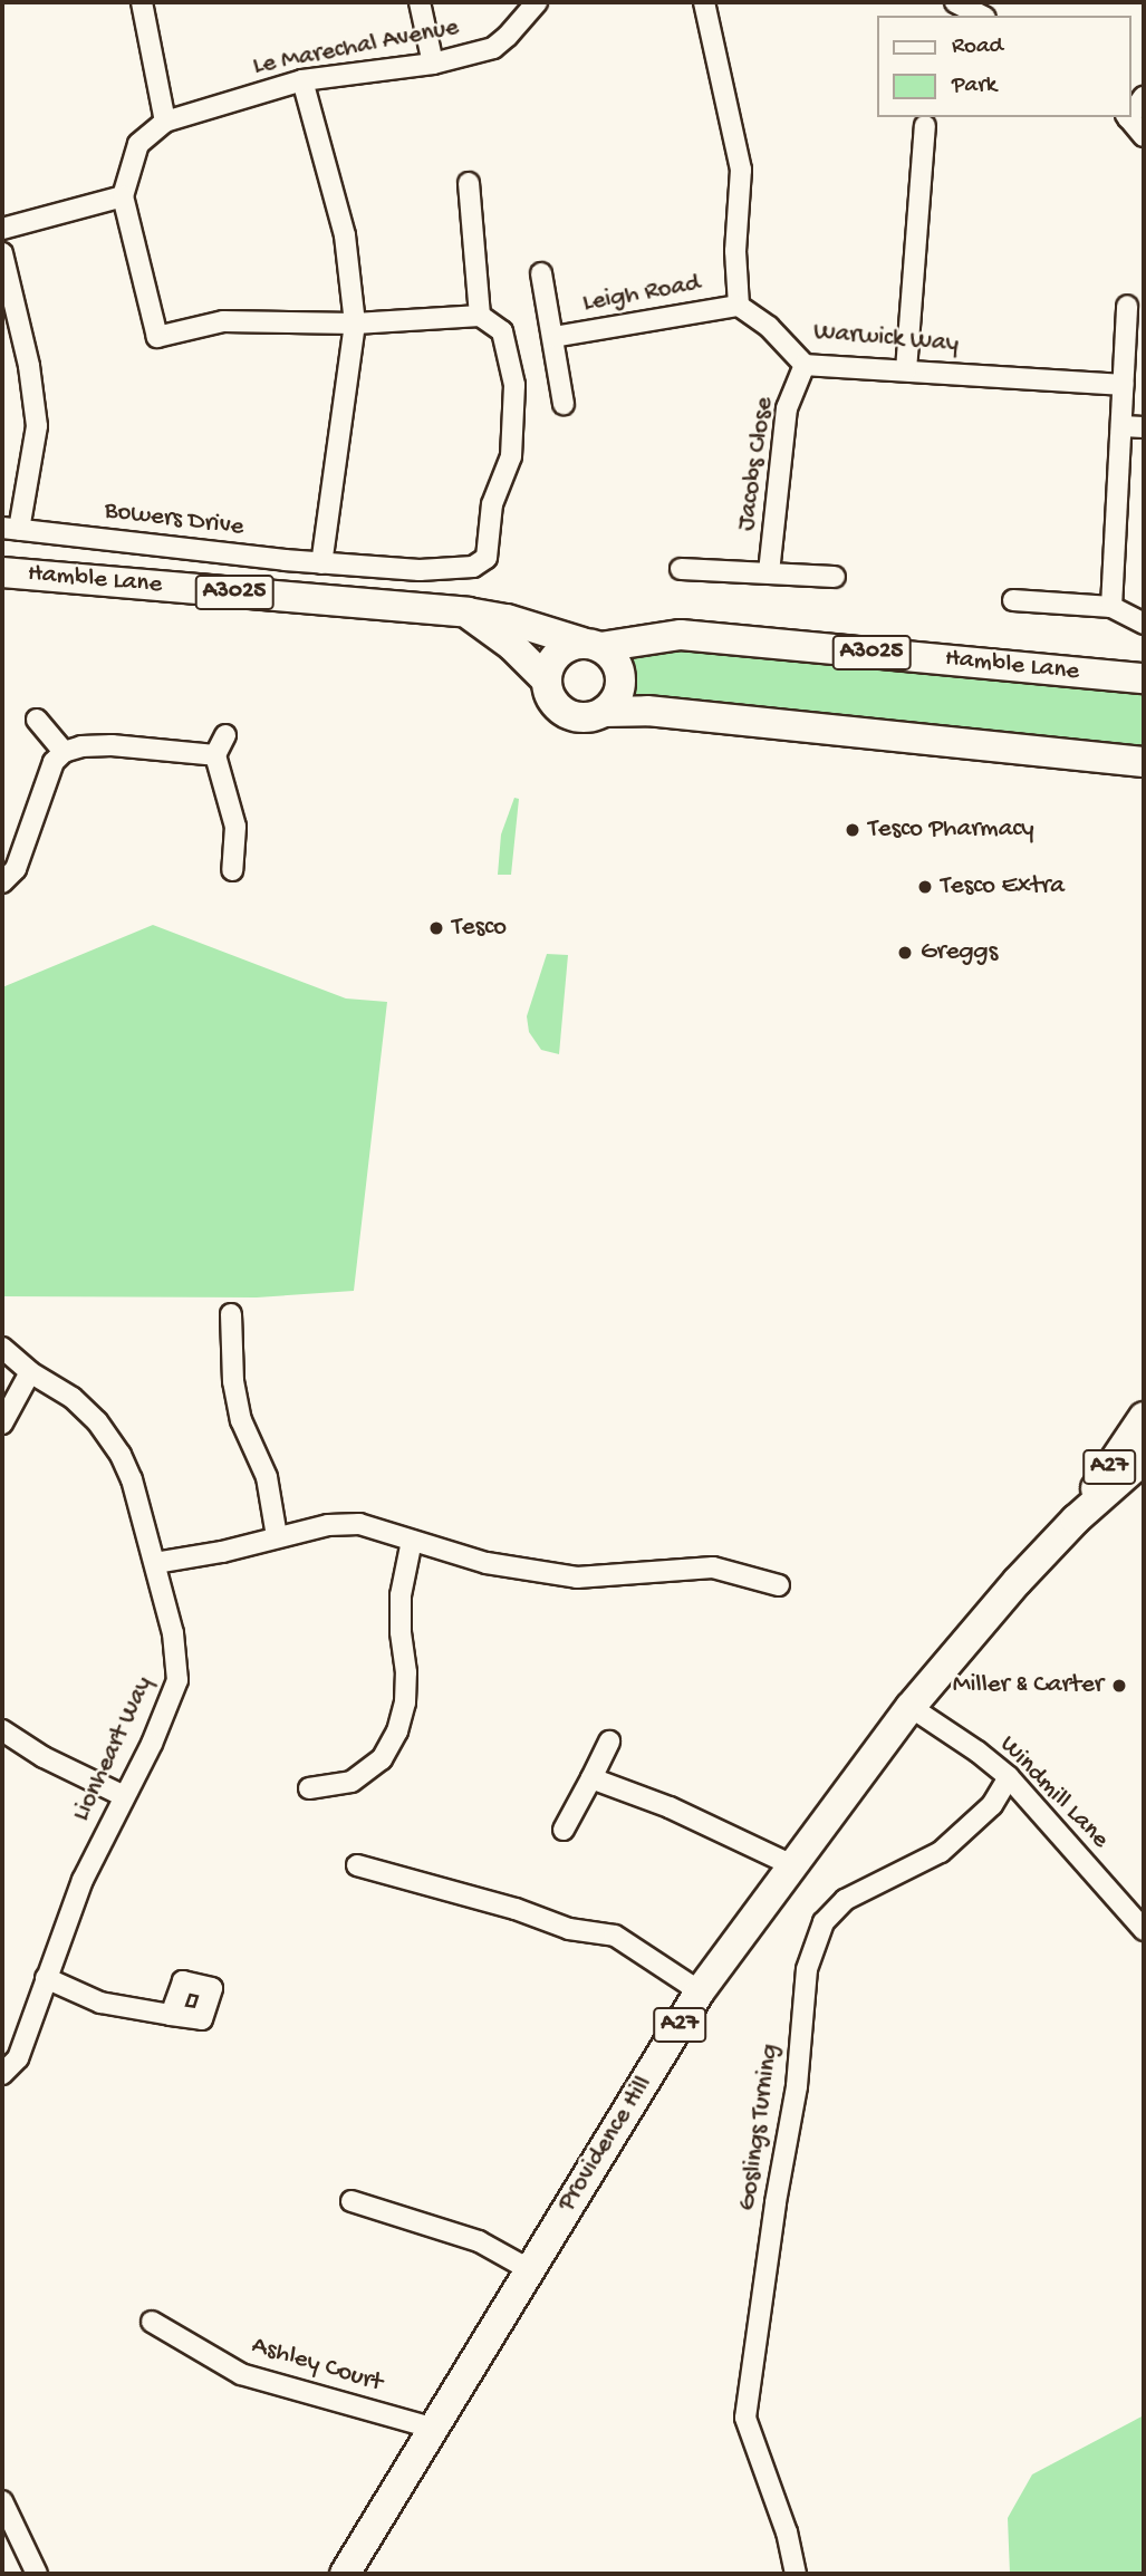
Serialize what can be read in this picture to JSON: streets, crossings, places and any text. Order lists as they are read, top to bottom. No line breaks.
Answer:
{"streets":{"main road":["Hamble Lane","A3025","A27","Providence Hill"],"street":["Le Marechal Avenue","Leigh Road","Warwick Way","Jacobs Close","Bowers Drive","Lionheart Way","Windmill Lane","Goslings Turning","Ashley Court"]},"crossings":[["Leigh Road","Warwick Way"],["Warwick Way","Jacobs Close"],["Windmill Lane","Goslings Turning"],["Windmill Lane","Providence Hill"],["Providence Hill","Ashley Court"]],"places":["Tesco Pharmacy","Tesco Extra","Tesco","Greggs","Miller & Carter"],"legend":["Road","Park"]}
